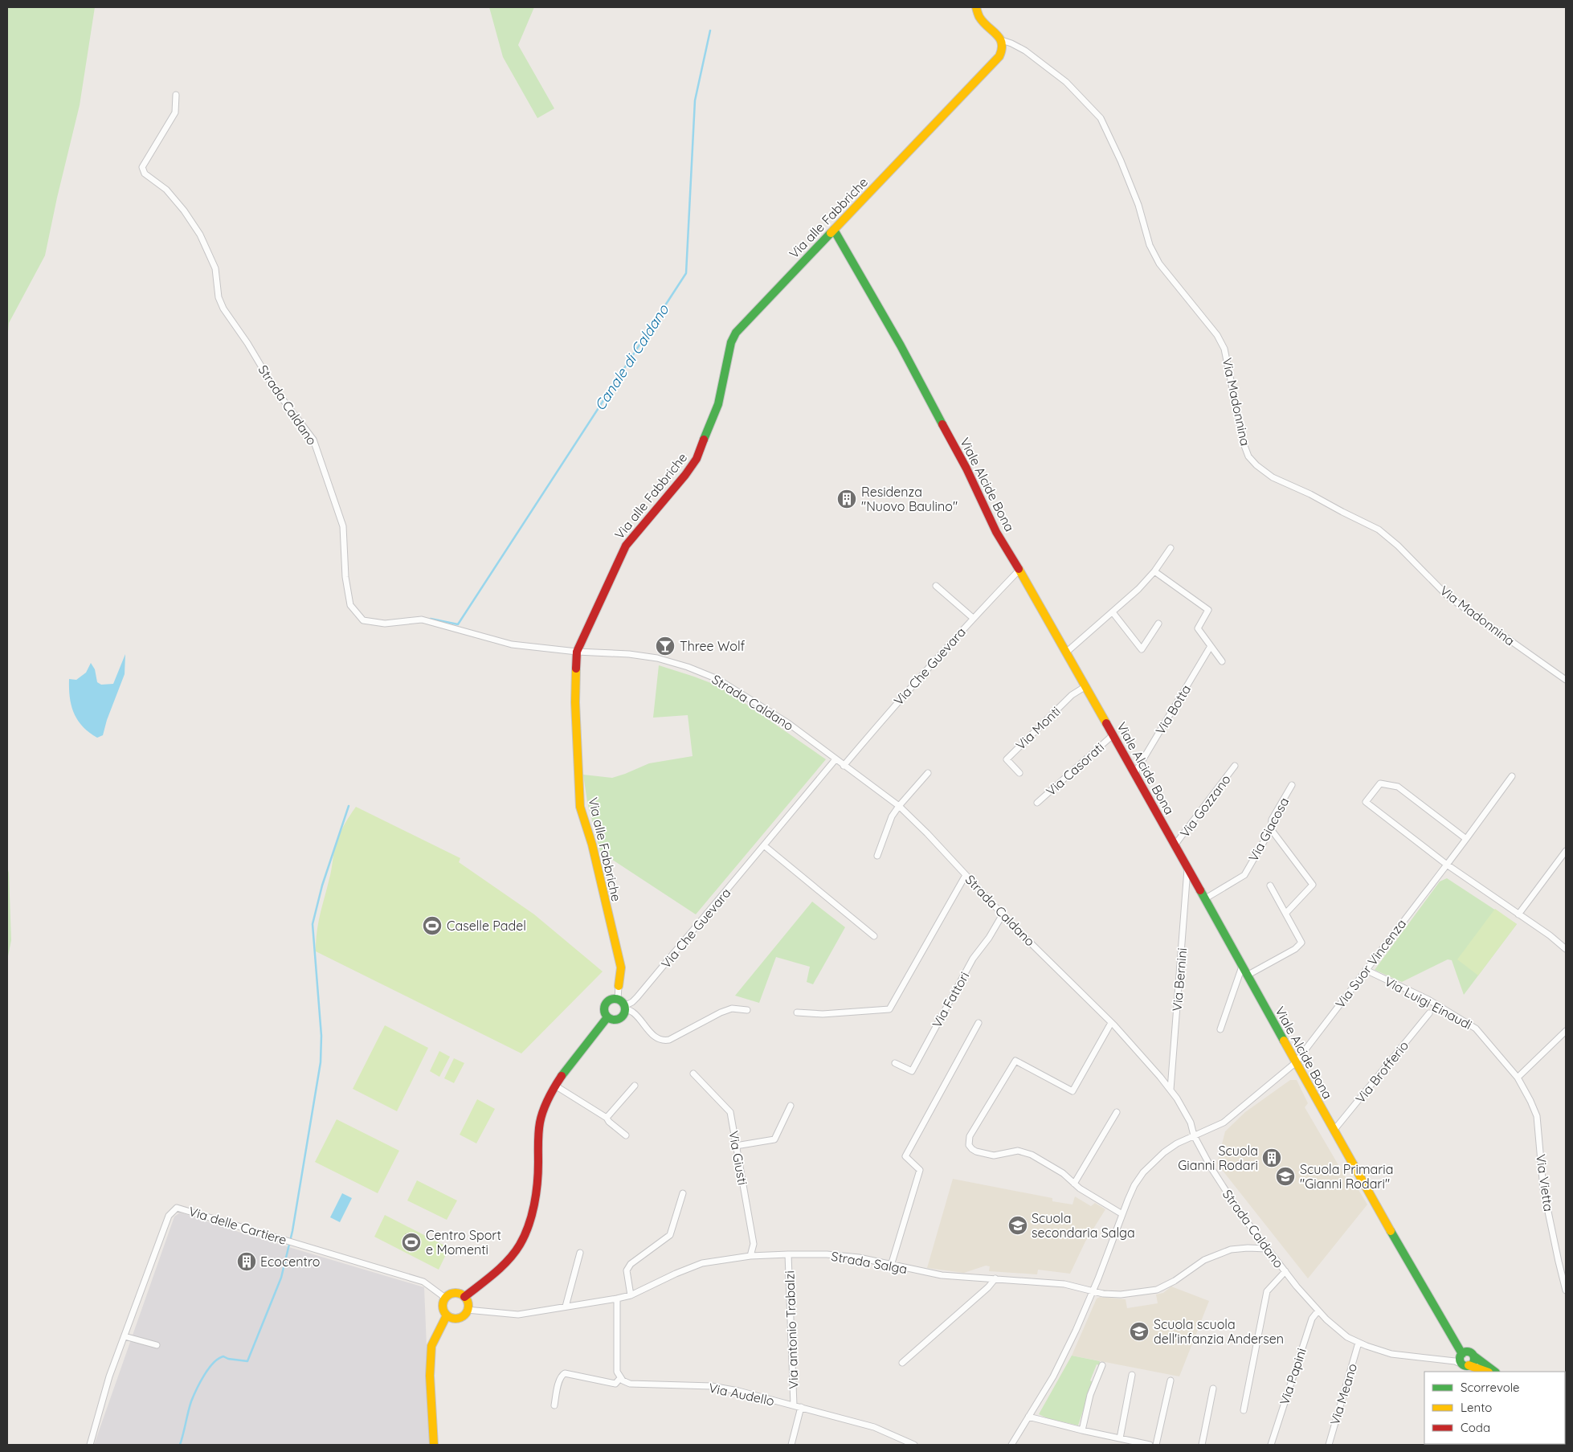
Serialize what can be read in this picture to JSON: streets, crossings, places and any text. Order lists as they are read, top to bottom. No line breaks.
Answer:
{"streets":{"street":["Via alle Fabbriche","Via Madonnina","Strada Caldano","Viale Alcide Bona","Via Che Guevara","Via Botta","Via Monti","Via Casorati","Via Gozzano","Via Giacosa","Via Suor Vincenza","Via Bernini","Via Fattori","Via Luigi Einaudi","Via Brofferio","Via Giusti","Via Vietta","Via delle Cartiere","Strada Salga","Via antonio Trabalzi","Via Papini","Via Audello","Via Meano"]},"crossings":[["Via alle Fabbriche","Via Madonnina"],["Via alle Fabbriche","Strada Caldano"],["Via alle Fabbriche","Viale Alcide Bona"],["Strada Caldano","Viale Alcide Bona"],["Strada Caldano","Via Che Guevara"],["Strada Caldano","Via Suor Vincenza"],["Strada Caldano","Via Bernini"],["Strada Caldano","Via Fattori"],["Strada Caldano","Strada Salga"],["Strada Caldano","Via Papini"],["Strada Caldano","Via Meano"],["Viale Alcide Bona","Via Che Guevara"],["Viale Alcide Bona","Via Botta"],["Viale Alcide Bona","Via Monti"],["Viale Alcide Bona","Via Casorati"],["Viale Alcide Bona","Via Gozzano"],["Viale Alcide Bona","Via Giacosa"],["Viale Alcide Bona","Via Suor Vincenza"],["Viale Alcide Bona","Via Bernini"],["Viale Alcide Bona","Via Brofferio"],["Via Suor Vincenza","Via Luigi Einaudi"],["Via Suor Vincenza","Strada Salga"],["Via Luigi Einaudi","Via Vietta"],["Via Giusti","Strada Salga"],["Via delle Cartiere","Strada Salga"],["Strada Salga","Via antonio Trabalzi"],["Via antonio Trabalzi","Via Audello"]],"water":["Canale di Caldano"],"places":{"building":["Residenza \"Nuovo Baulino\"","Scuola Gianni Rodari","Ecocentro"],"bar":["Three Wolf"],"sports":["Caselle Padel","Centro Sport e Momenti"],"school or university":["Scuola Primaria \"Gianni Rodari\"","Scuola secondaria Salga","Scuola scuola dell'infanzia Andersen"]},"legend":["Scorrevole","Lento","Coda"]}
